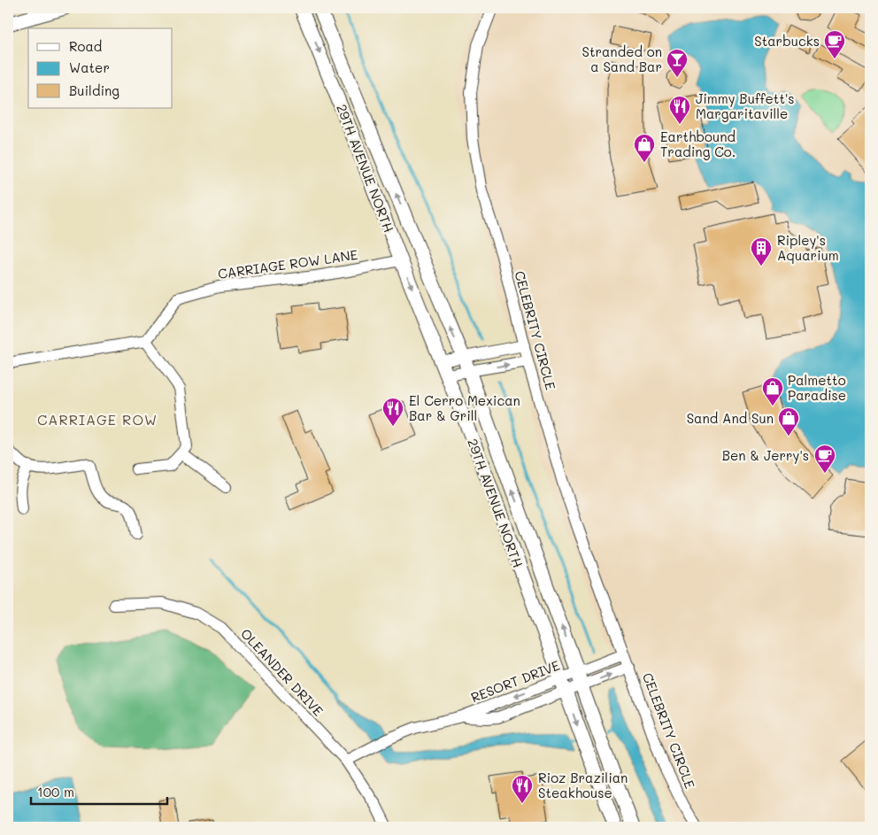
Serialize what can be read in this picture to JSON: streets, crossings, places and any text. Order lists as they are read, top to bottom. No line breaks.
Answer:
{"streets":{"main road":["29TH AVENUE NORTH"],"street":["CARRIAGE ROW LANE","CELEBRITY CIRCLE","OLEANDER DRIVE","RESORT DRIVE"]},"crossings":[["29TH AVENUE NORTH","CARRIAGE ROW LANE"],["29TH AVENUE NORTH","CELEBRITY CIRCLE"],["29TH AVENUE NORTH","RESORT DRIVE"],["CELEBRITY CIRCLE","RESORT DRIVE"],["OLEANDER DRIVE","RESORT DRIVE"]],"districts":["CARRIAGE ROW"],"places":{"cafe":["Starbucks","Ben & Jerry's"],"bar":["Stranded on a Sand Bar"],"restaurant":["Jimmy Buffett's Margaritaville","El Cerro Mexican Bar & Grill","Rioz Brazilian Steakhouse"],"shop":["Earthbound Trading Co.","Palmetto Paradise","Sand And Sun"],"building":["Ripley's Aquarium"]},"legend":["Road","Water","Building"],"scale_bar":"100 m"}
